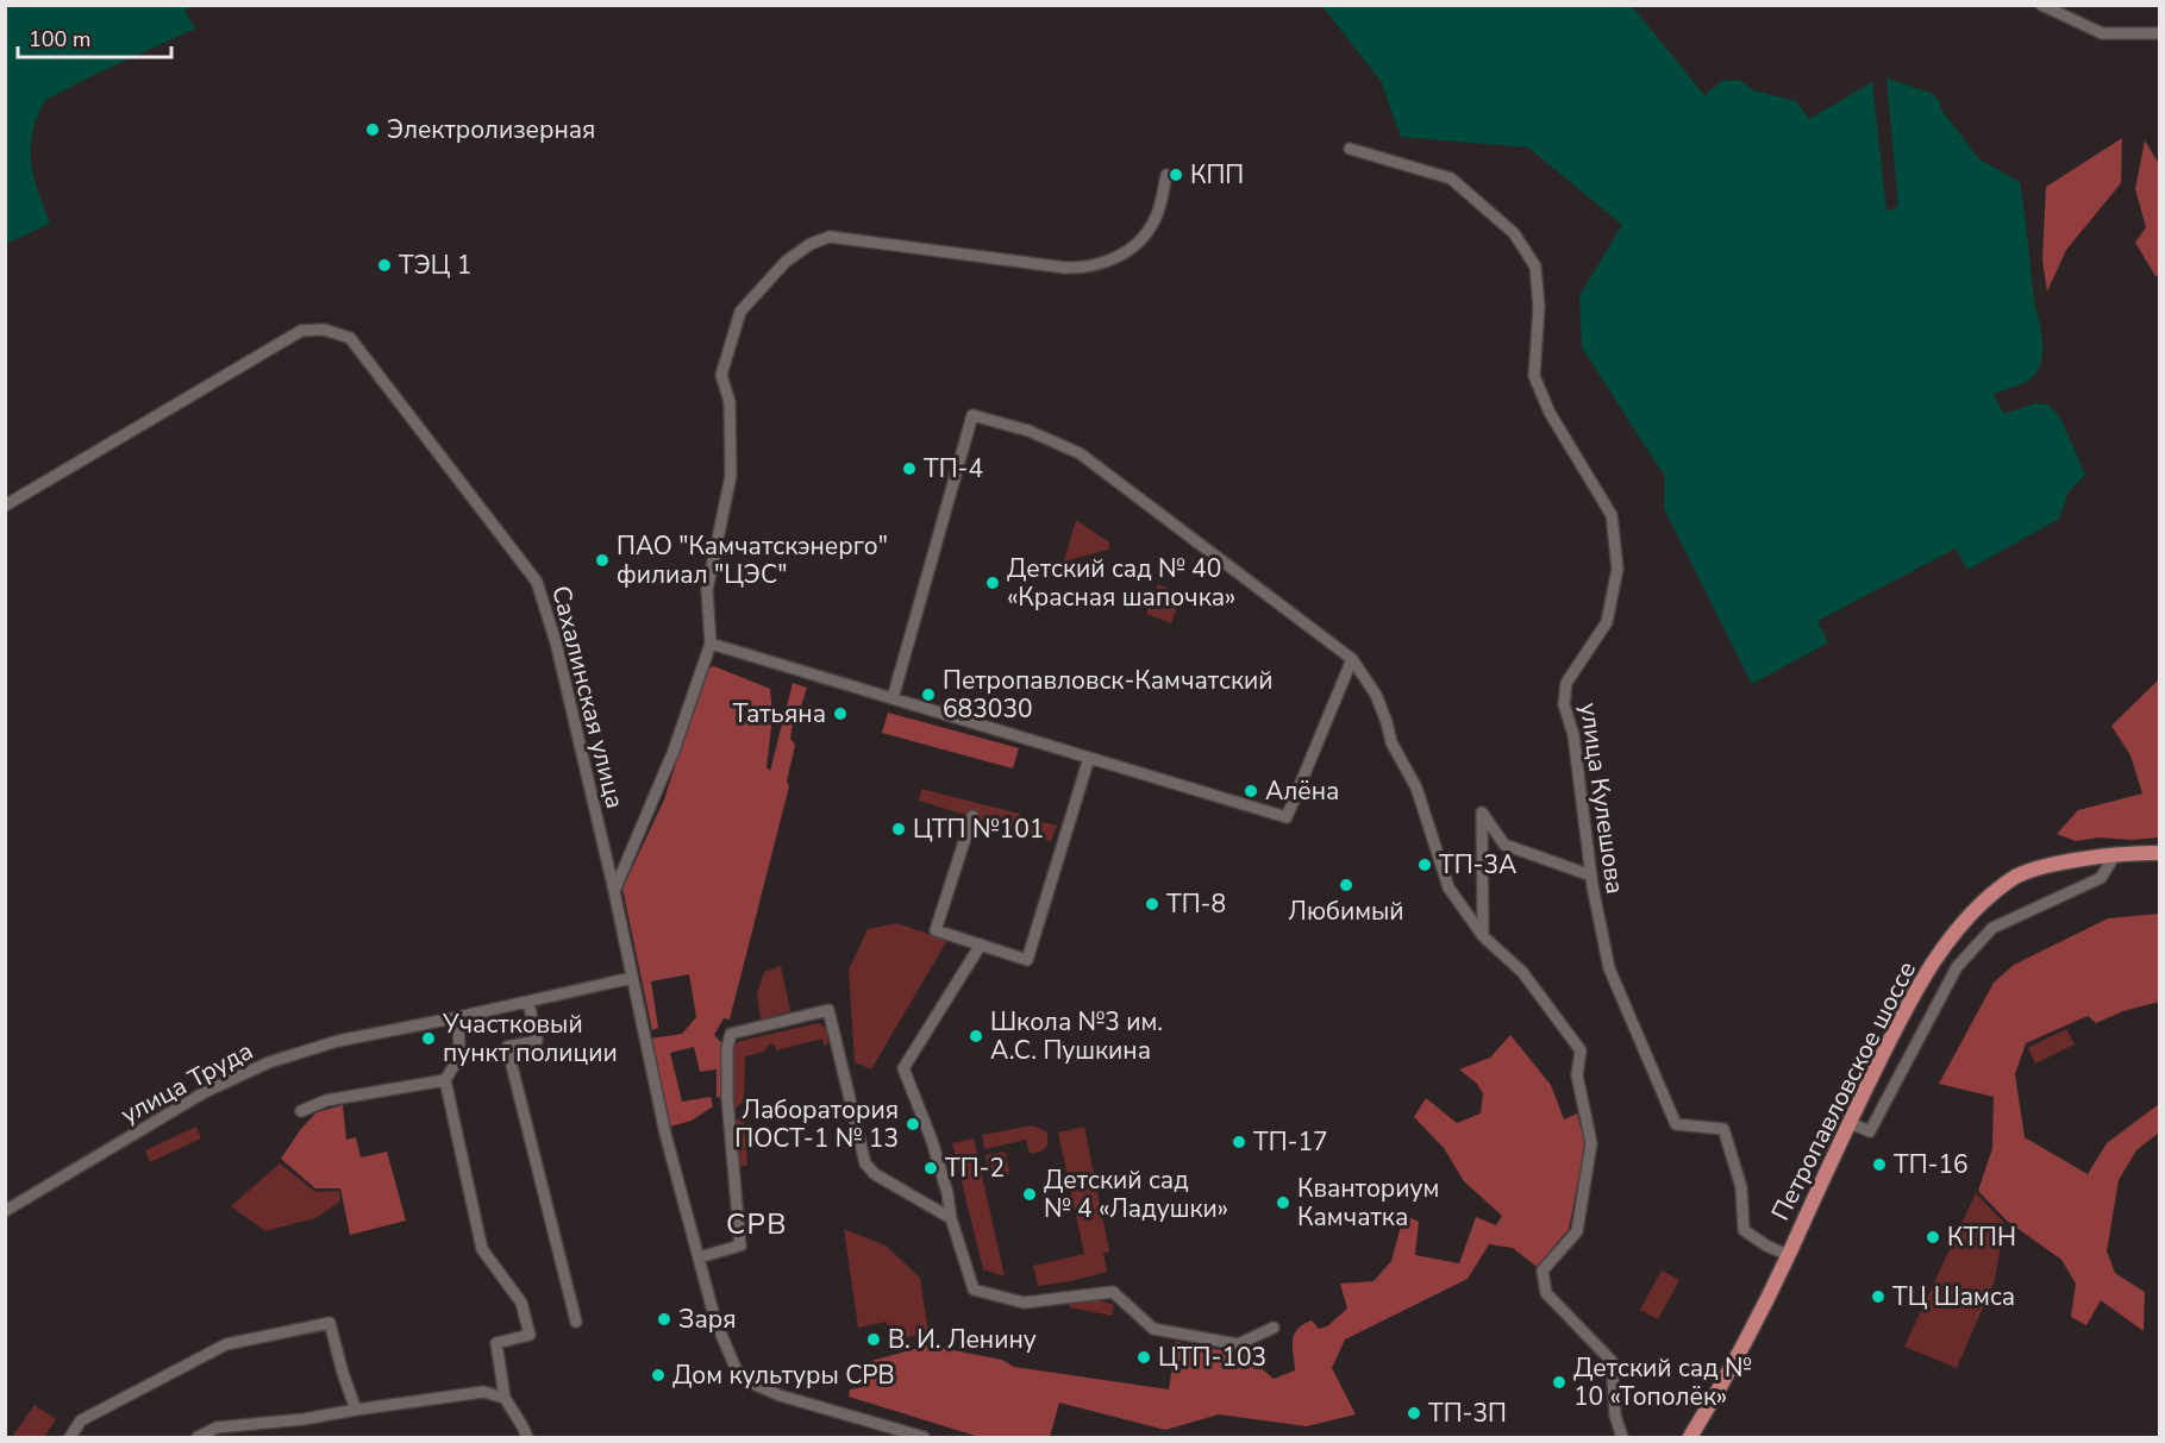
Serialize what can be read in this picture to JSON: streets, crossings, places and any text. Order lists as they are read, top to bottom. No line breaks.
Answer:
{"streets":{"main road":["Петропавловское шоссе"],"street":["Сахалинская улица","улица Кулешова","улица Труда"]},"crossings":[["Сахалинская улица","улица Труда"],["улица Кулешова","Петропавловское шоссе"]],"districts":["СРВ"],"places":["Электролизерная","КПП","ТЭЦ 1","ТП-4","ПАО \"Камчатскэнерго\" филиал \"ЦЭС\"","Детский сад № 40 «Красная шапочка»","Петропавловск-Камчатский 683030","Татьяна","Алёна","ЦТП №101","ТП-3А","Любимый","ТП-8","Школа №3 им. А.С. Пушкина","Участковый пункт полиции","Лаборатория ПОСТ-1 № 13","ТП-17","ТП-16","ТП-2","Детский сад № 4 «Ладушки»","Кванториум Камчатка","КТПН","ТЦ Шамса","Заря","В. И. Ленину","ЦТП-103","Дом культуры СРВ","Детский сад № 10 «Тополёк»","ТП-3П"],"scale_bar":"100 m"}
